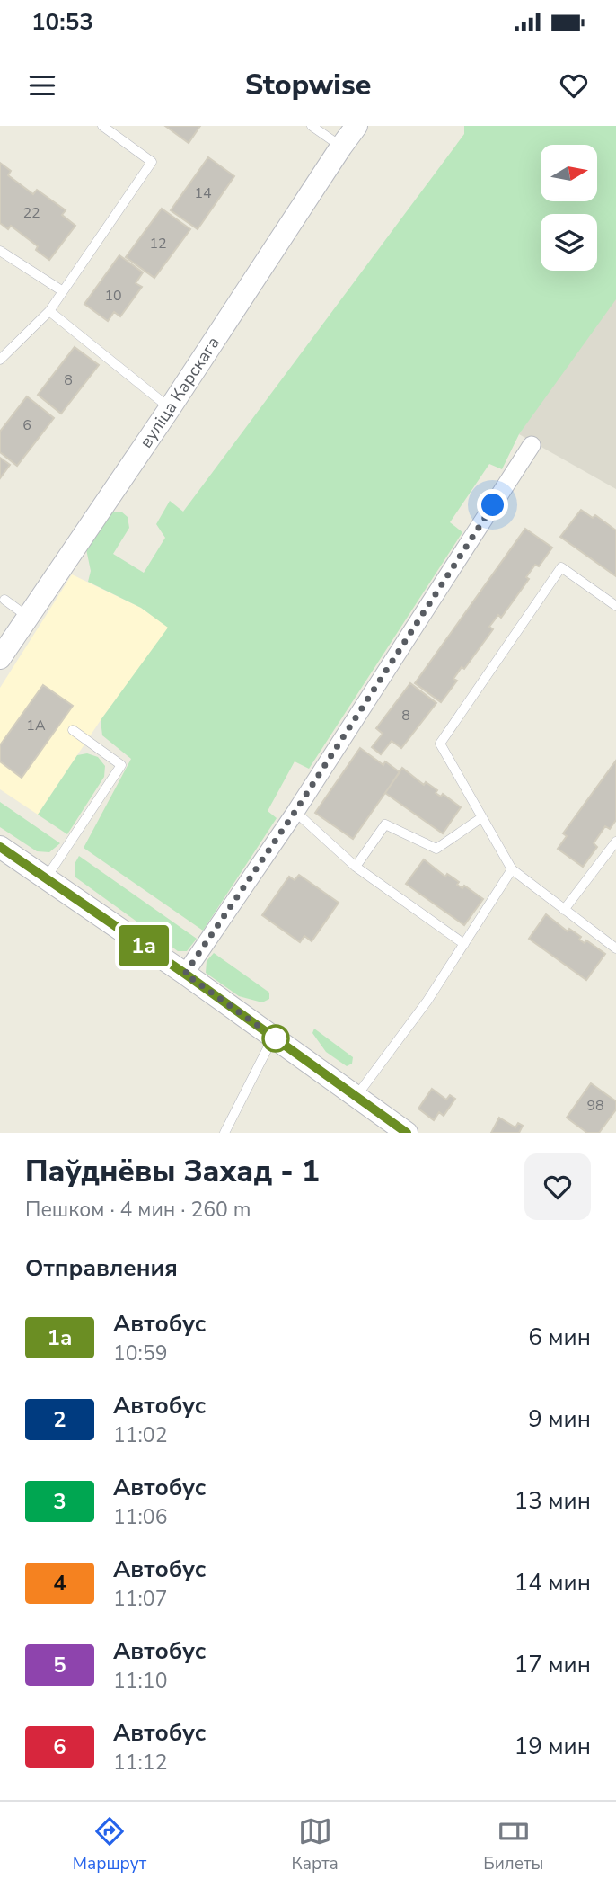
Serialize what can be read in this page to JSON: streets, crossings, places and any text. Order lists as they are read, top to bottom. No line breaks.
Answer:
{"streets":{"street":["вуліца Карскага"]},"lines":["bus line 1а"],"house_numbers":["14","22","12","10","8","6","8","1А","98"],"north":"right","page":{"status":"10:53","header":"Stopwise","on_map":"1а","heading":[["Паўднёвы Захад - 1","Пешком · 4 мин · 260 m"],"Отправления"],"list":[{"mark":"1а","name":"Автобус","note":"10:59","value":"6 мин"},{"mark":"2","name":"Автобус","note":"11:02","value":"9 мин"},{"mark":"3","name":"Автобус","note":"11:06","value":"13 мин"},{"mark":"4","name":"Автобус","note":"11:07","value":"14 мин"},{"mark":"5","name":"Автобус","note":"11:10","value":"17 мин"},{"mark":"6","name":"Автобус","note":"11:12","value":"19 мин"}],"tabs":["Маршрут","Карта","Билеты"]}}
